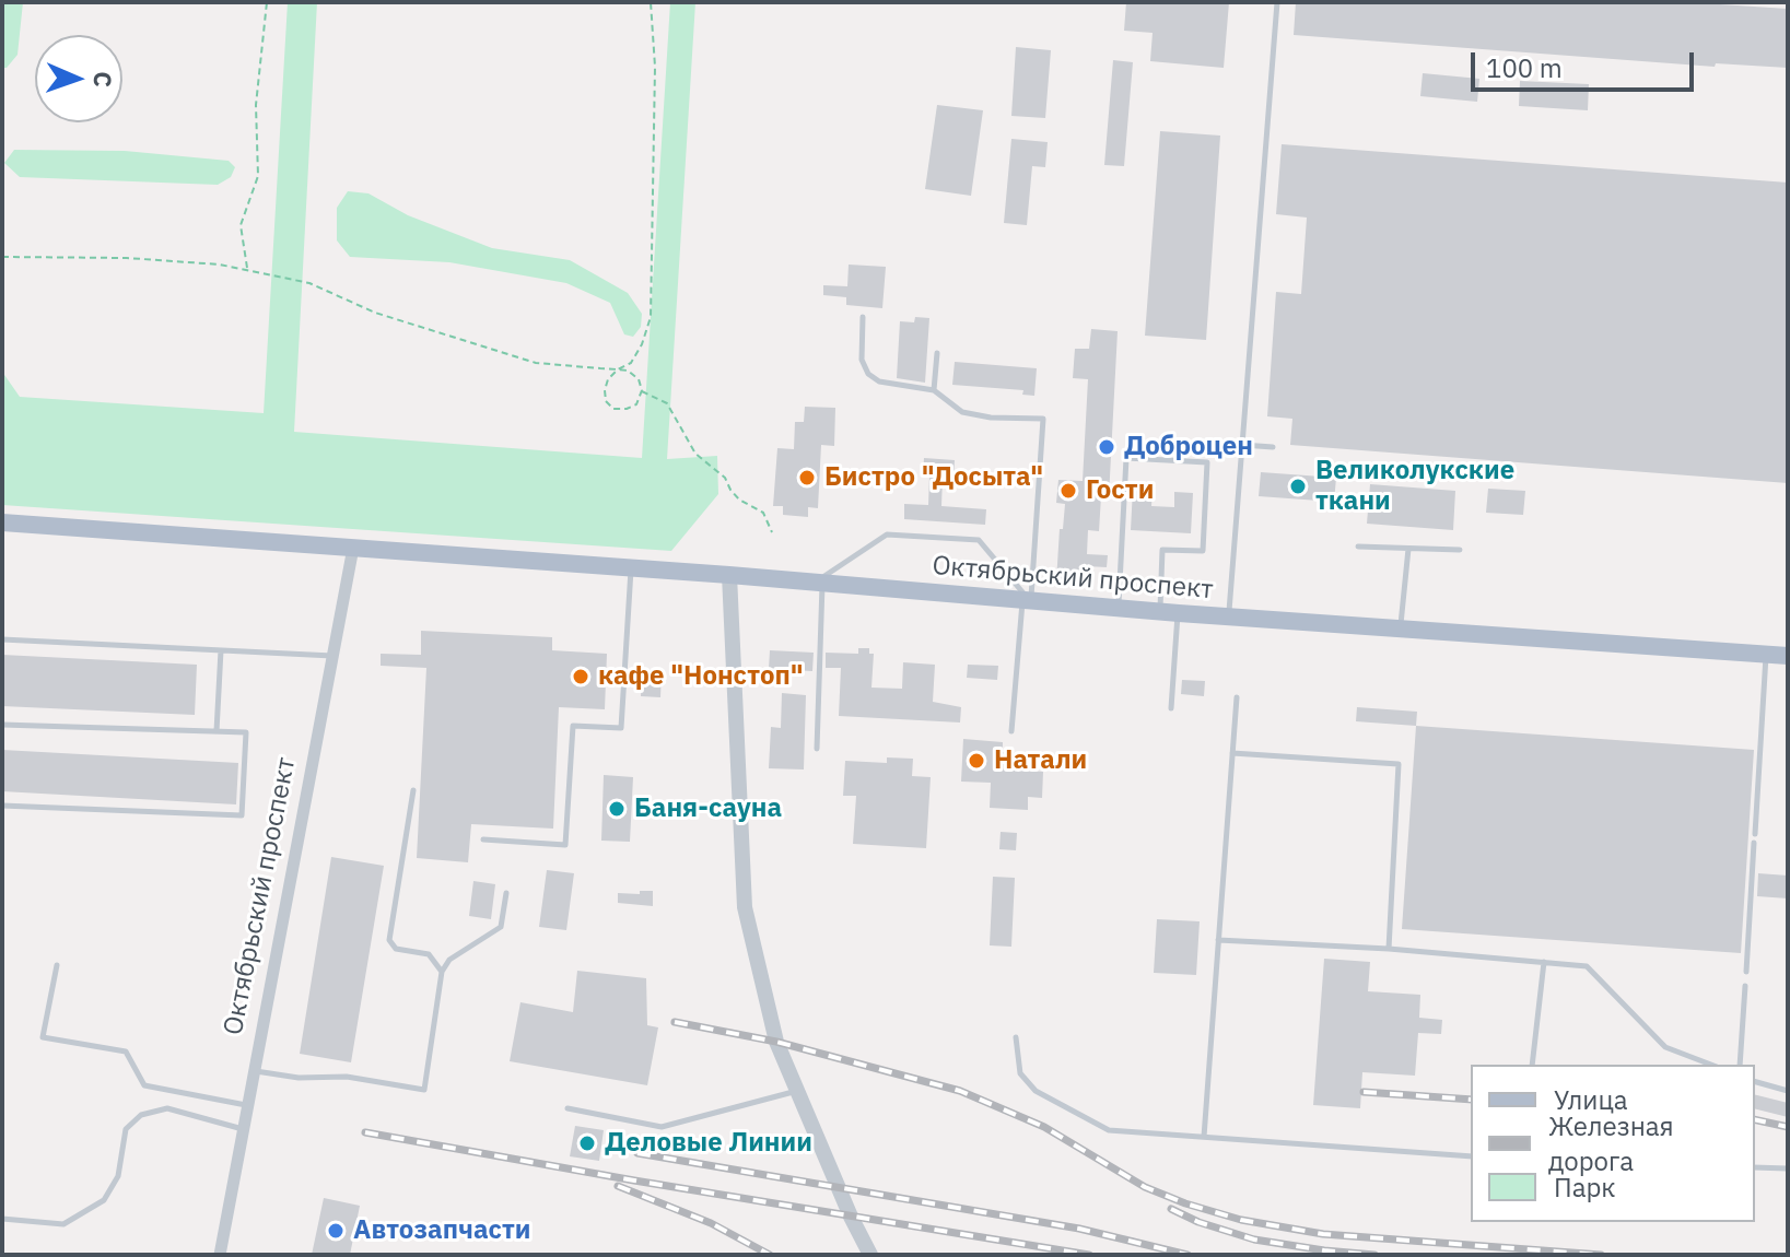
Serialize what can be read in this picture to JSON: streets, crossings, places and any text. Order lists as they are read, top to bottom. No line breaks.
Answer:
{"streets":{"main road":["Октябрьский проспект"]},"places":["Доброцен","Бистро \"Досыта\"","Великолукские ткани","Гости","кафе \"Нонстоп\"","Натали","Баня-сауна","Деловые Линии","Автозапчасти"],"legend":["Улица","Железная дорога","Парк"],"scale_bar":"100 m","north":"right"}
